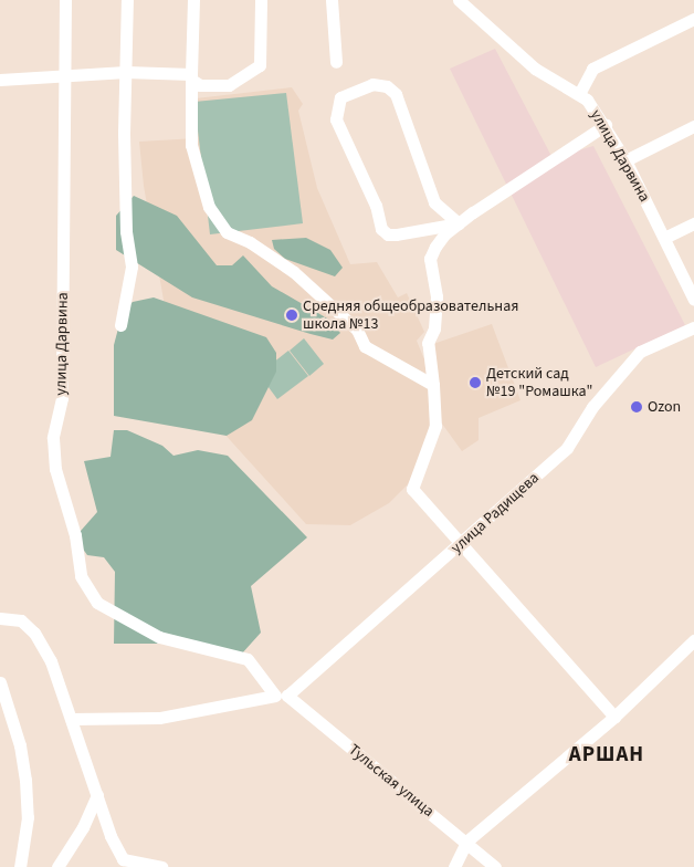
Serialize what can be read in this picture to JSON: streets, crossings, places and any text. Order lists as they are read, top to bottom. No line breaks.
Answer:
{"streets":{"street":["улица Дарвина","улица Радищева","Тульская улица"]},"crossings":[["улица Дарвина","улица Радищева"],["улица Дарвина","Тульская улица"],["улица Радищева","Тульская улица"]],"districts":["АРШАН"],"places":["Средняя общеобразовательная школа №13","Детский сад №19 \"Ромашка\"","Ozon"]}
